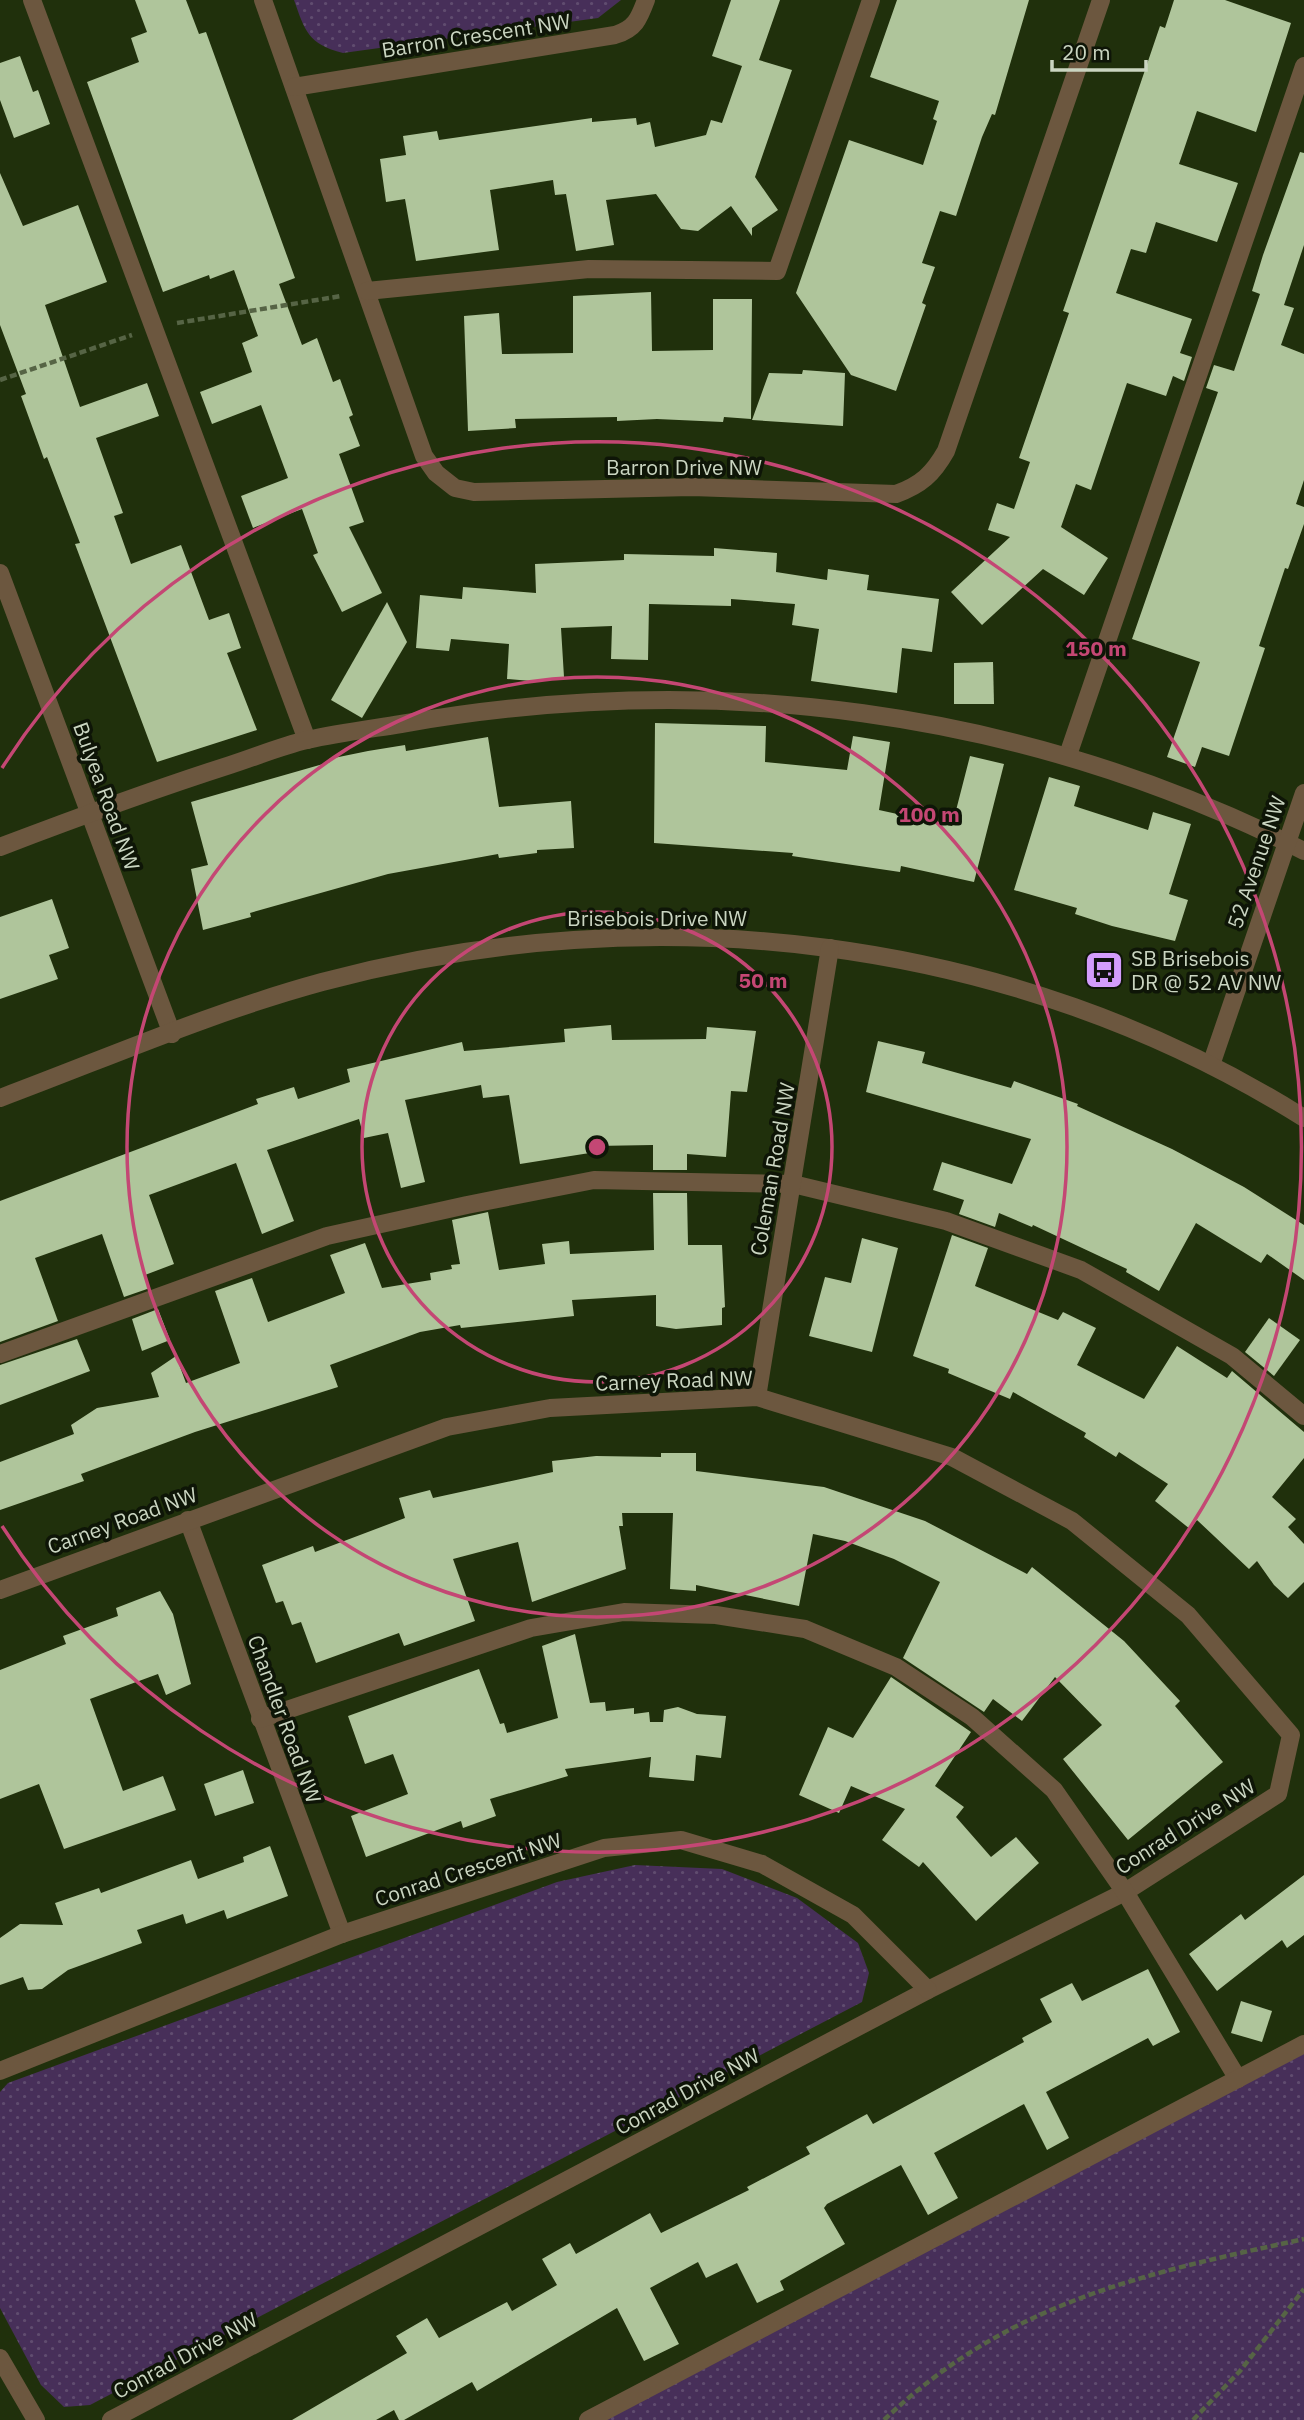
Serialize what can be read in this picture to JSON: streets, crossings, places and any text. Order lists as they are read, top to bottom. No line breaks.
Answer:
{"streets":{"street":["Barron Crescent NW","Barron Drive NW","Bulyea Road NW","52 Avenue NW","Brisebois Drive NW","Coleman Road NW","Carney Road NW","Chandler Road NW","Conrad Drive NW","Conrad Crescent NW"]},"crossings":[["Barron Crescent NW","Barron Drive NW"],["Bulyea Road NW","Brisebois Drive NW"],["52 Avenue NW","Brisebois Drive NW"],["Brisebois Drive NW","Coleman Road NW"],["Coleman Road NW","Carney Road NW"],["Carney Road NW","Chandler Road NW"],["Carney Road NW","Conrad Drive NW"],["Chandler Road NW","Conrad Crescent NW"],["Conrad Drive NW","Conrad Crescent NW"]],"places":{"bus stop":["SB Brisebois DR @ 52 AV NW"]},"scale_bar":"20 m","rings":["150 m","100 m","50 m"]}
